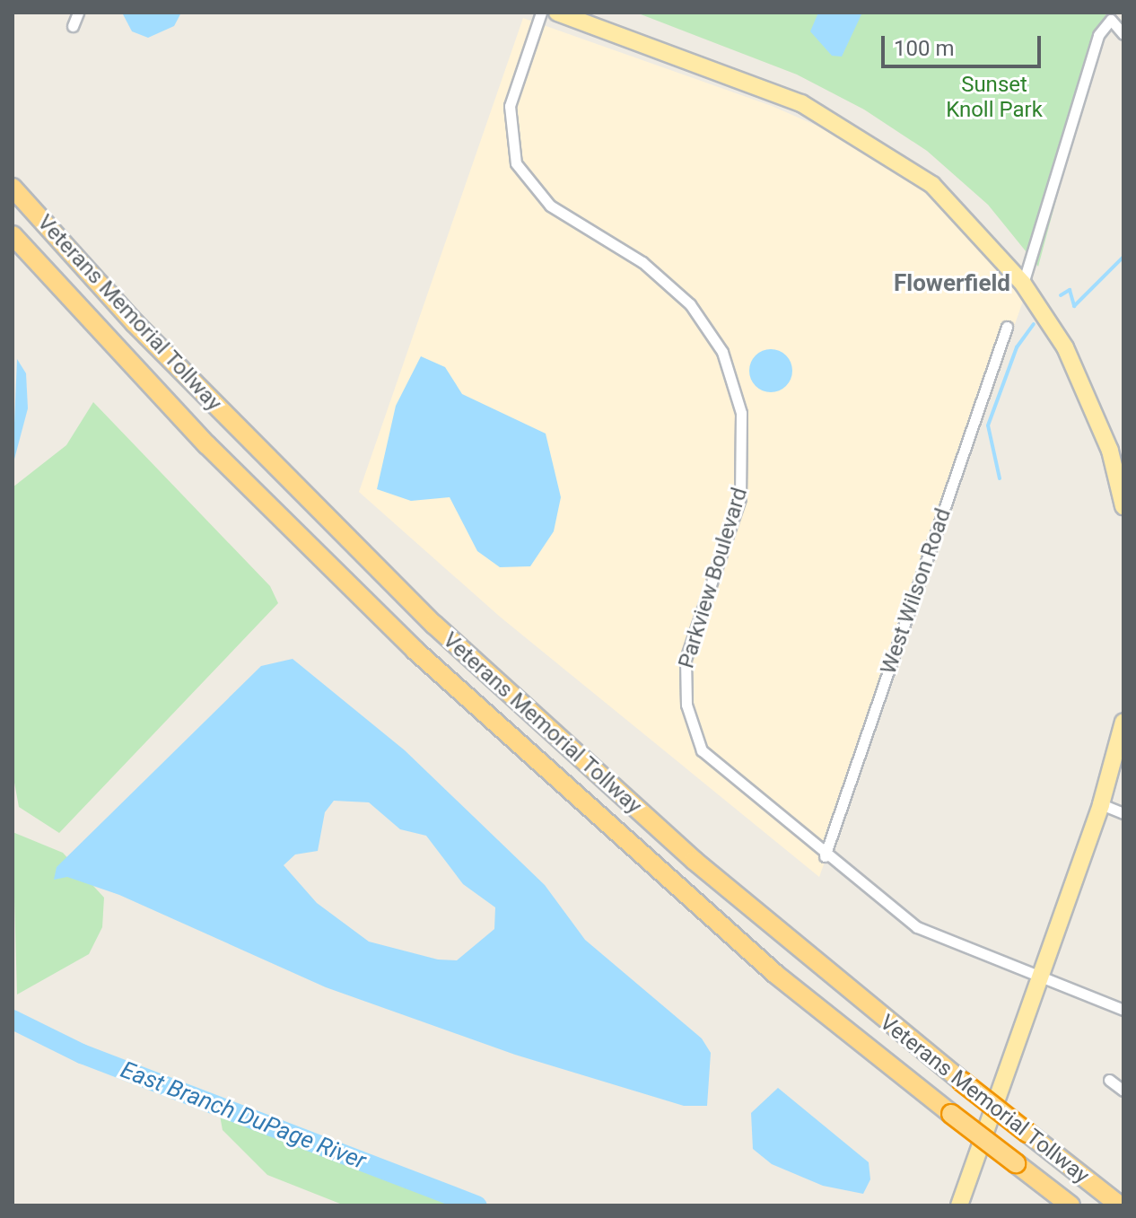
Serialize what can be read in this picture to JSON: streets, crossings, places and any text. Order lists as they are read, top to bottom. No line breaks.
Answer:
{"streets":{"highway":["Veterans Memorial Tollway"],"street":["Parkview Boulevard","West Wilson Road"]},"crossings":[["Parkview Boulevard","West Wilson Road"]],"districts":["Flowerfield"],"water":["East Branch DuPage River"],"parks":["Sunset Knoll Park"],"scale_bar":"100 m"}
